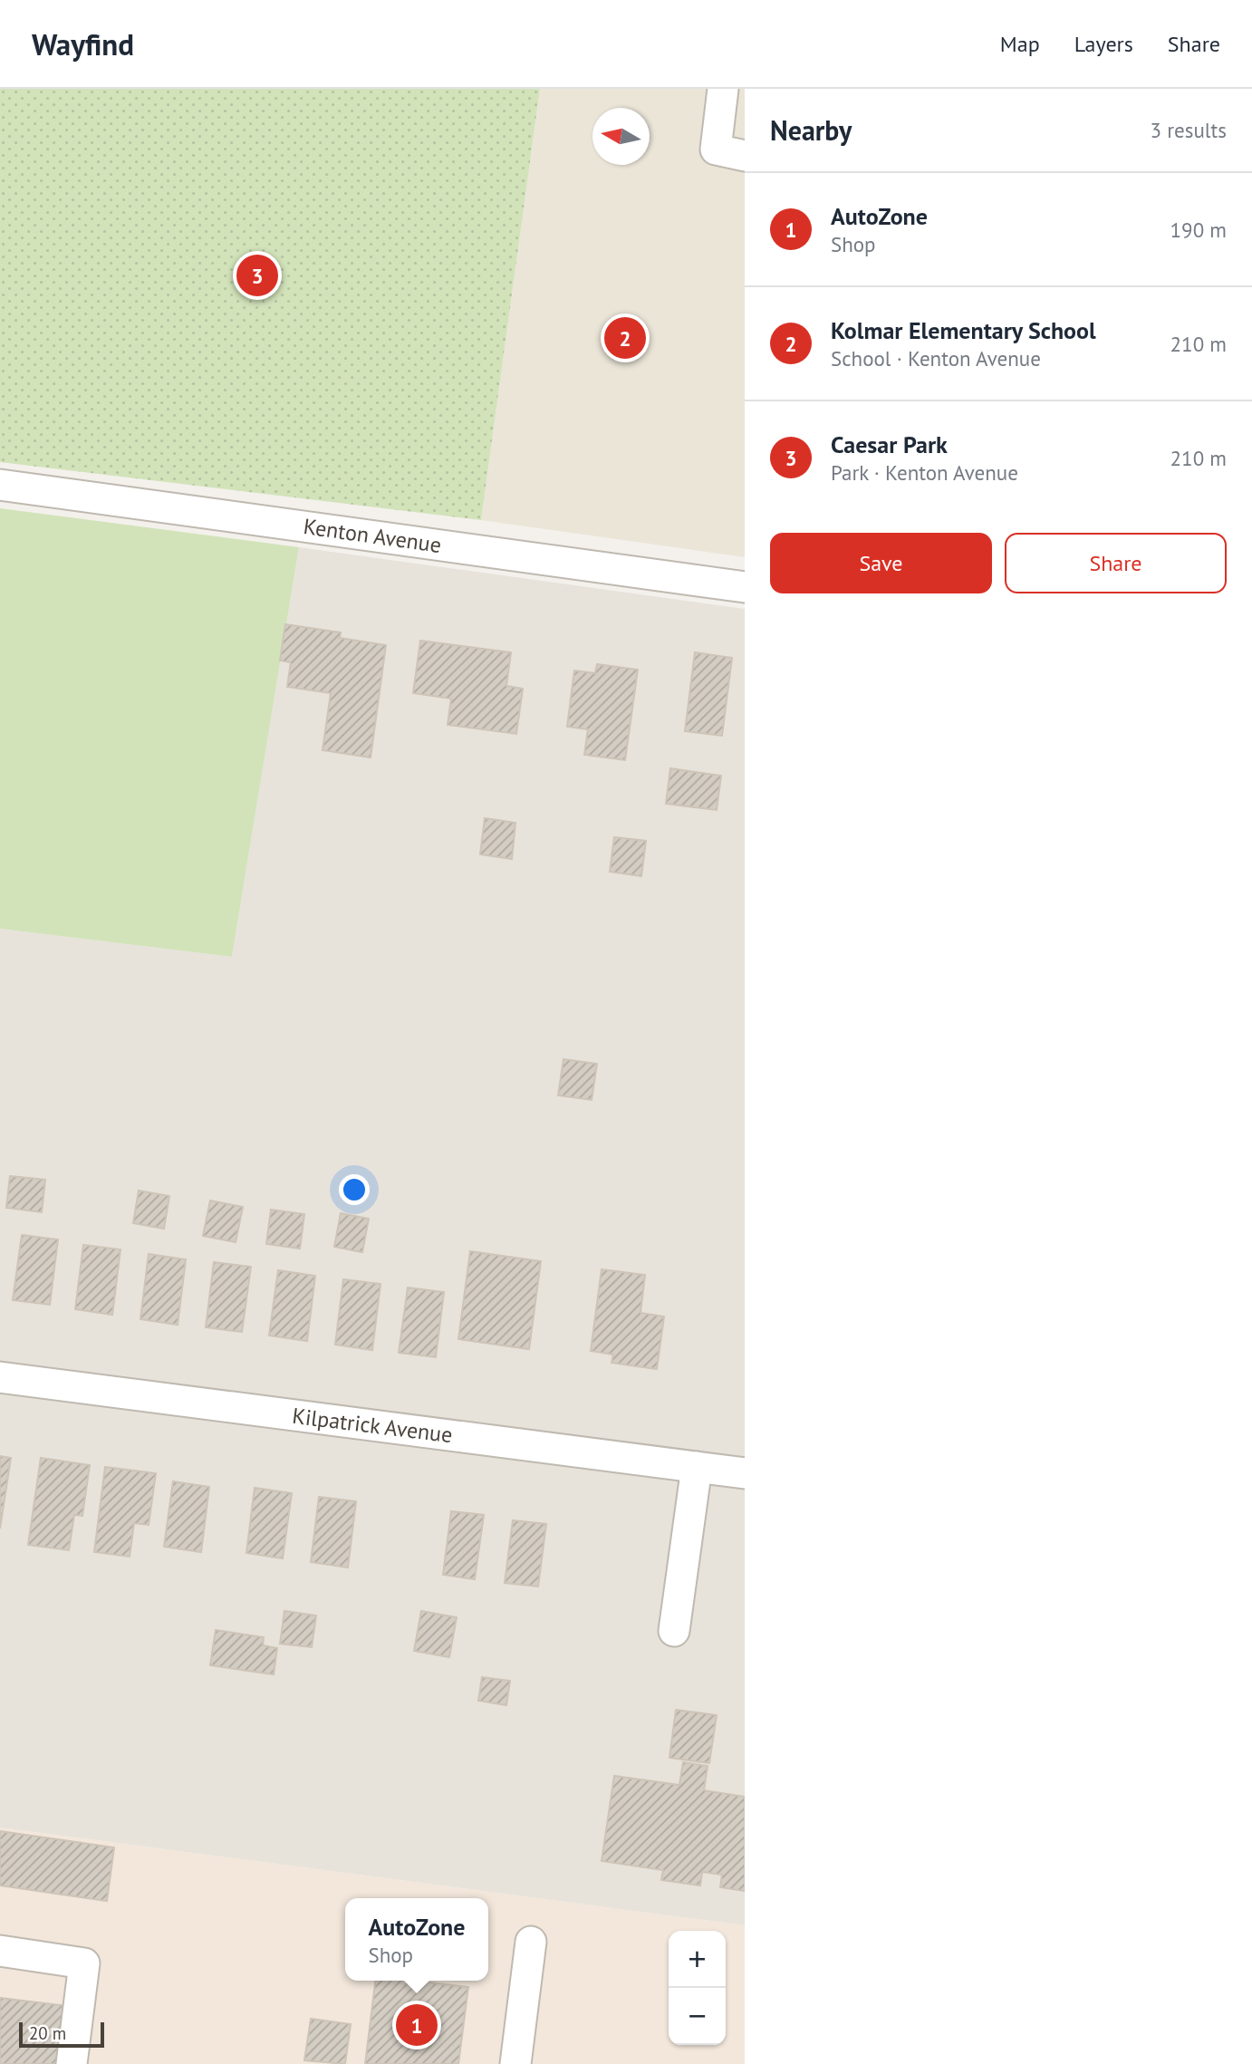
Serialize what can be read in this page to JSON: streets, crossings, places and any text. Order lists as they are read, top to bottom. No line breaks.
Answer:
{"streets":{"street":["Kenton Avenue","Kilpatrick Avenue"]},"scale_bar":"20 m","north":"left","page":{"header":"Wayfind","nav":["Map","Layers","Share"],"heading":["Nearby","3 results"],"list":[{"mark":"1","name":"AutoZone","note":"Shop","value":"190 m"},{"mark":"2","name":"Kolmar Elementary School","note":"School · Kenton Avenue","value":"210 m"},{"mark":"3","name":"Caesar Park","note":"Park · Kenton Avenue","value":"210 m"}],"pins":["3","2","1"],"buttons":["Save","Share"],"popup":["AutoZone","Shop"],"map_buttons":["+","−"],"scale":"20 m"}}
